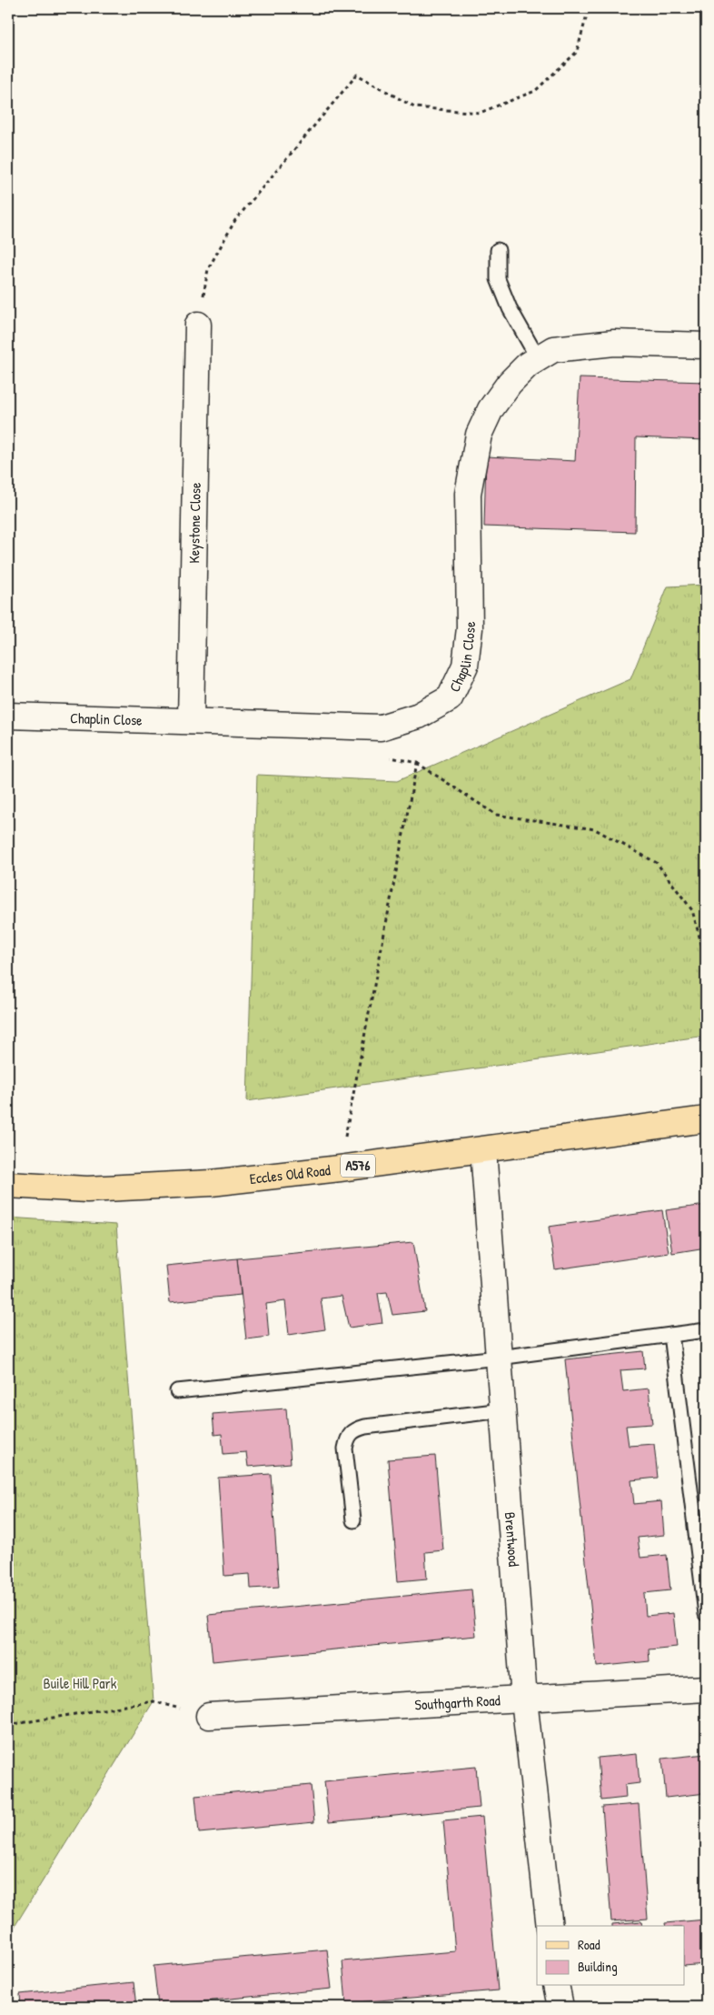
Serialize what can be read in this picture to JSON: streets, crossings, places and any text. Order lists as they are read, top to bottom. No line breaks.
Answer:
{"streets":{"main road":["A576","Eccles Old Road"],"street":["Keystone Close","Chaplin Close","Brentwood","Southgarth Road"]},"crossings":[["Keystone Close","Chaplin Close"],["Eccles Old Road","Brentwood"],["Brentwood","Southgarth Road"]],"parks":["Buile Hill Park"],"legend":["Road","Building"]}
